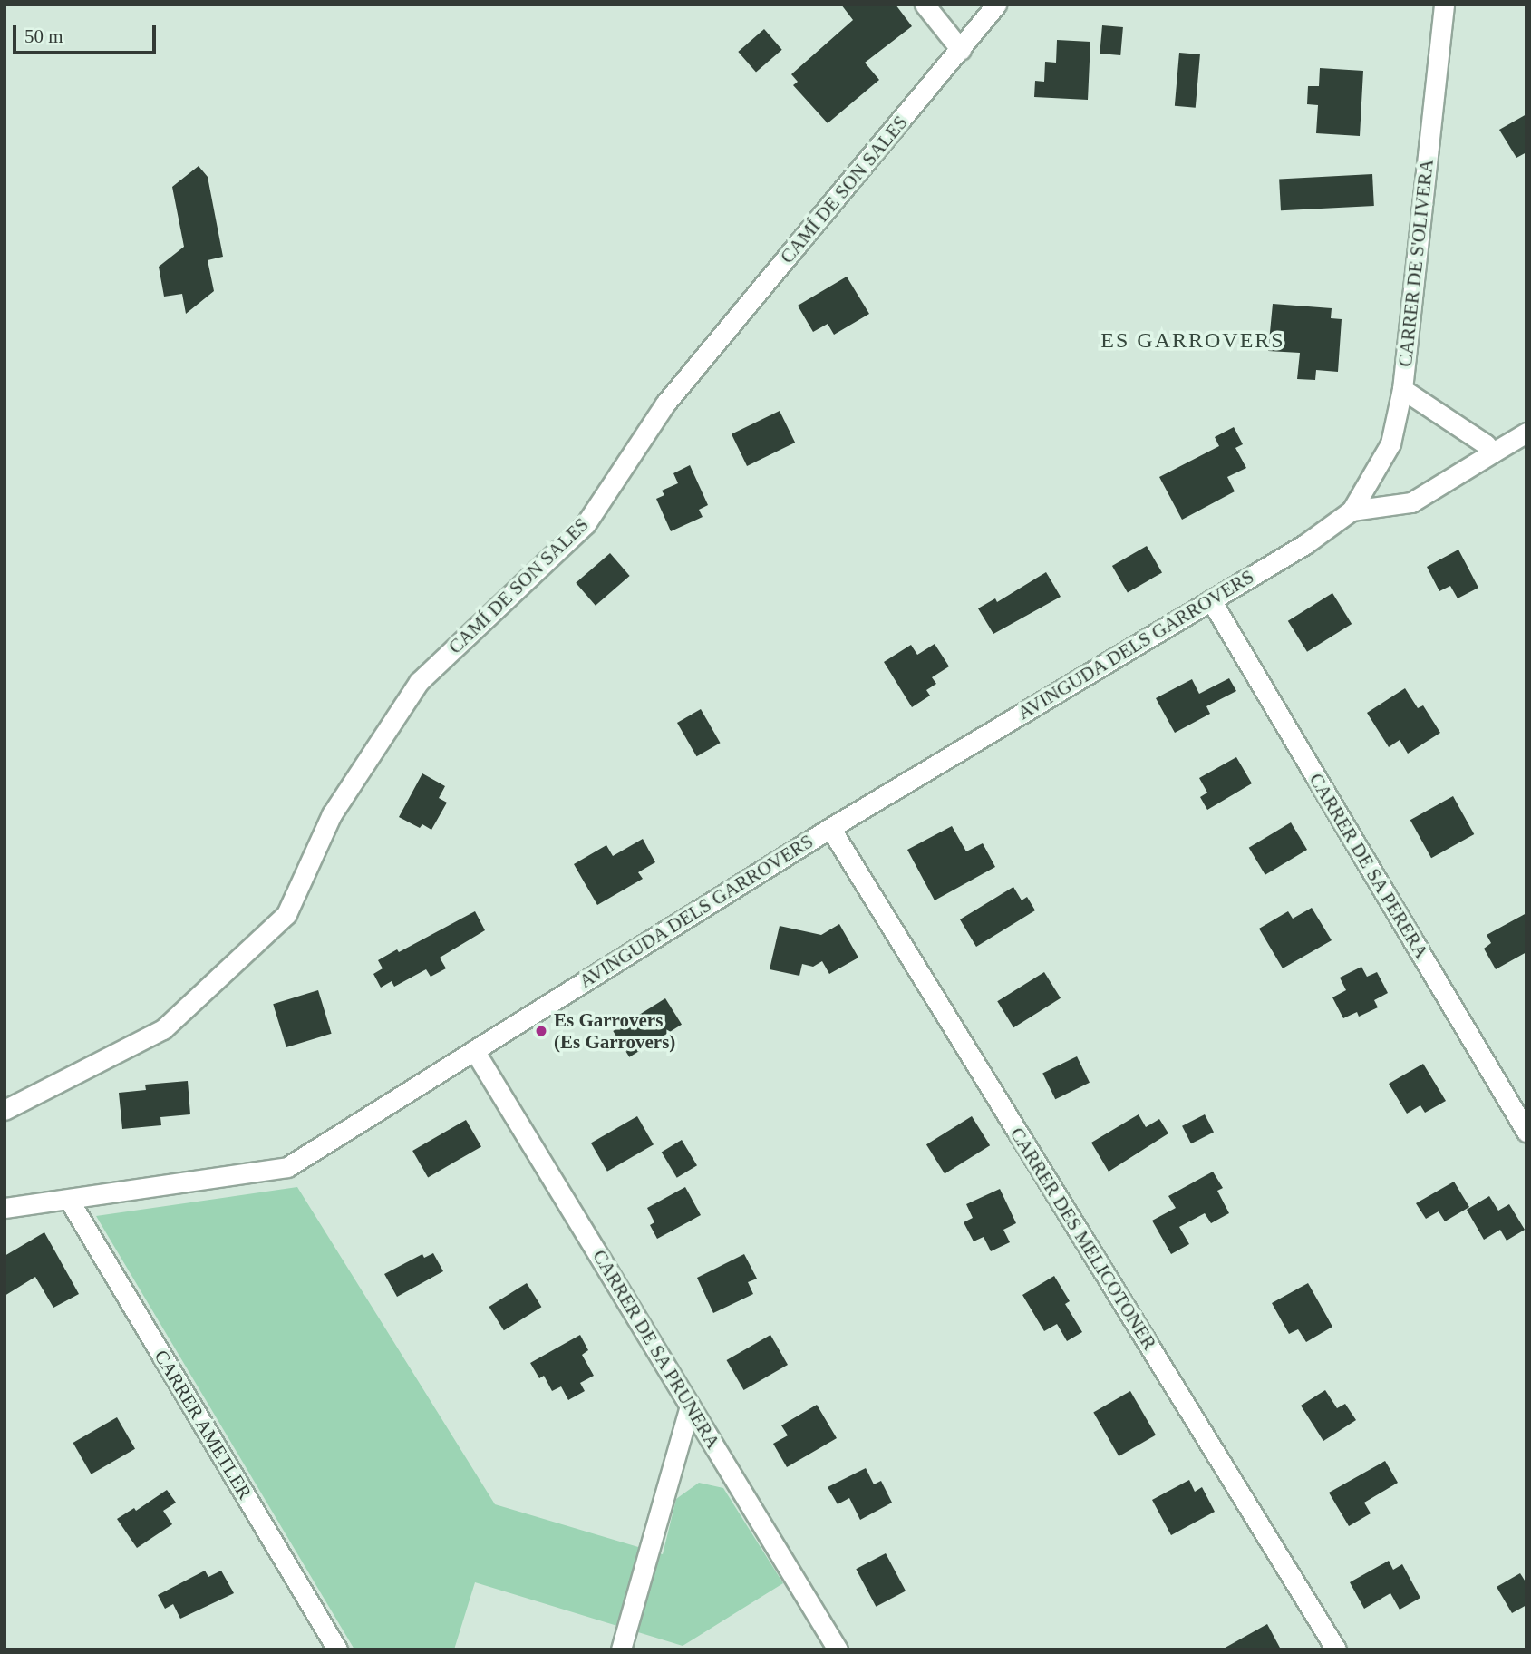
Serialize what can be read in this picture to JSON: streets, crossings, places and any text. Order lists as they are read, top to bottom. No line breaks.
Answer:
{"streets":{"street":["CAMÍ DE SON SALES","CARRER DE S'OLIVERA","AVINGUDA DELS GARROVERS","CARRER DE SA PERERA","CARRER DES MELICOTONER","CARRER DE SA PRUNERA","CARRER AMETLER"]},"crossings":[["CARRER DE S'OLIVERA","AVINGUDA DELS GARROVERS"],["AVINGUDA DELS GARROVERS","CARRER DE SA PERERA"],["AVINGUDA DELS GARROVERS","CARRER DES MELICOTONER"],["AVINGUDA DELS GARROVERS","CARRER DE SA PRUNERA"],["AVINGUDA DELS GARROVERS","CARRER AMETLER"]],"districts":["ES GARROVERS"],"places":["Es Garrovers (Es Garrovers)"],"scale_bar":"50 m"}
